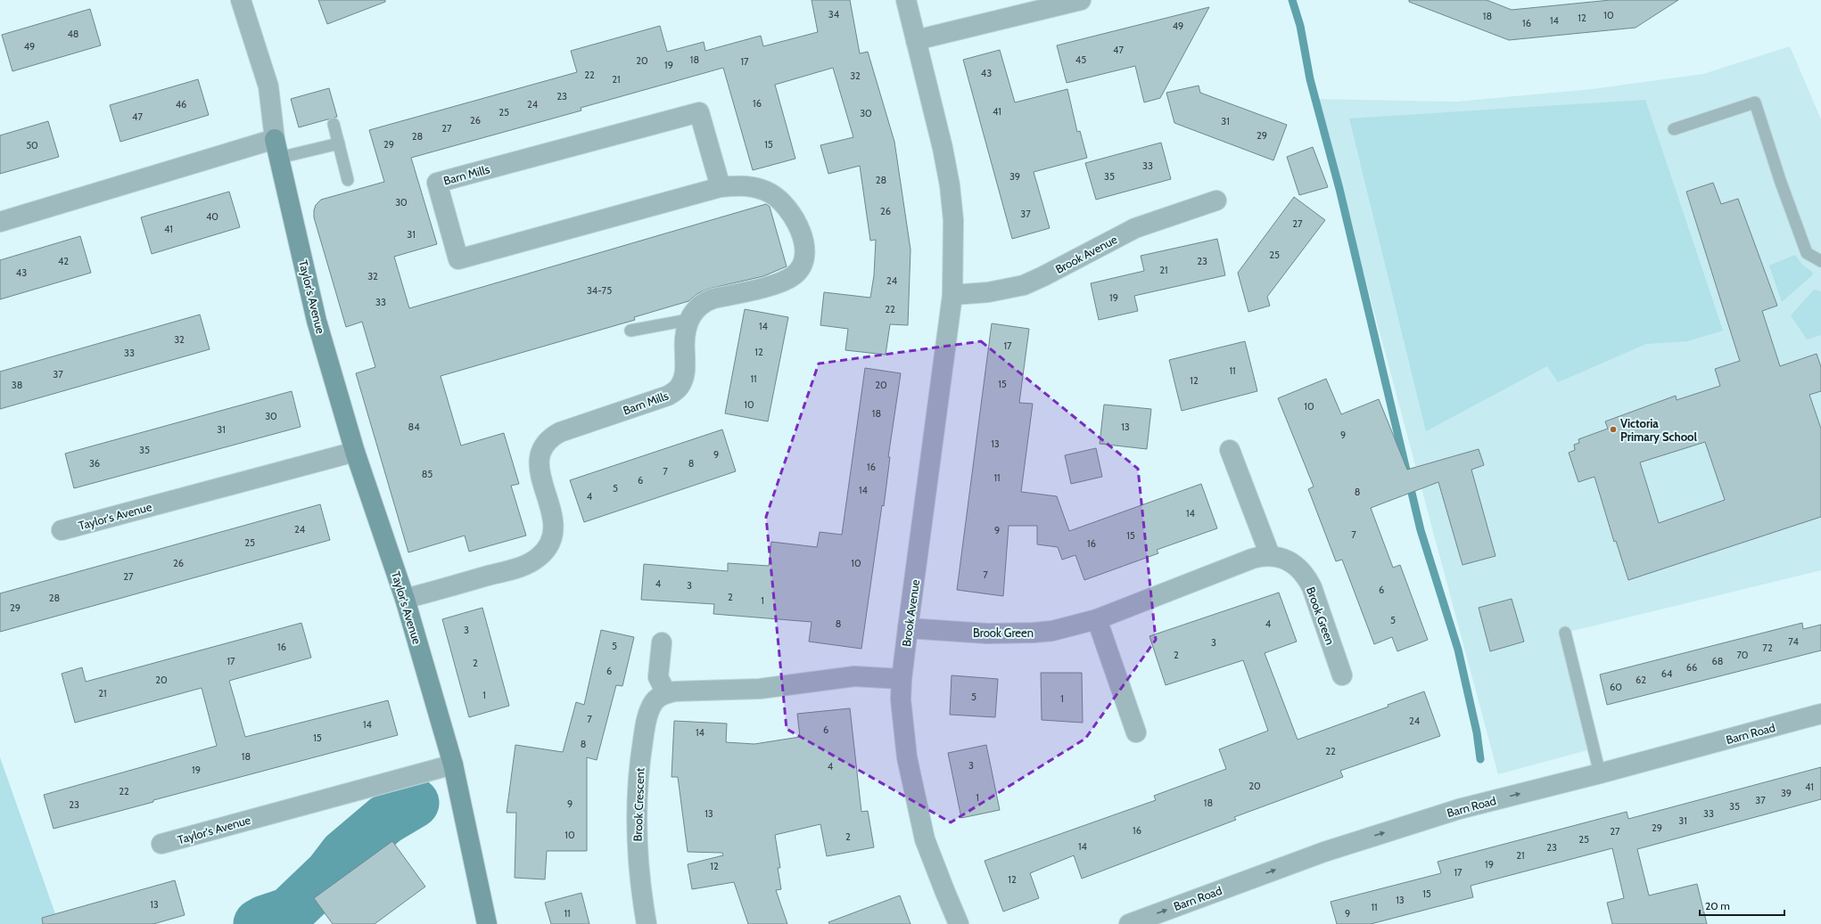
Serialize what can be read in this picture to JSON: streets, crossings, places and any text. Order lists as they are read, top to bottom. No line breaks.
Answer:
{"streets":{"street":["Barn Mills","Brook Avenue","Taylor's Avenue","Brook Green","Barn Road","Brook Crescent"]},"crossings":[["Barn Mills","Taylor's Avenue"],["Brook Avenue","Brook Green"]],"one_way":["Barn Road"],"places":["Victoria Primary School"],"house_numbers":["34","10","18","12","14","16","49","48","49","47","18","45","20","17","19","43","22","32","21","23","16","46","24","41","25","30","47","26","31","27","29","28","29","15","50","33","39","35","28","30","26","37","40","27","41","31","25","42","23","21","43","32","24","34-75","19","33","22","14","32","17","12","33","11","37","11","12","15","38","20","10","10","18","30","84","13","31","9","13","35","9","36","8","16","7","85","11","6","5","14","8","4","14","24","9","7","15","25","16","26","10","7","27","4","3","6","2","28","1","29","5","8","4","3","74","3","5","16","72","2","70","17","68","2","66","6","64","20","62","60","21","1","5","1","7","24","14","6","14","15","8","22","18","3","4","19","20","41","22","39","1","37","18","9","23","35","13","33","31","29","16","27","10","2","25","14","23","21","19","12","17","12","15","13","13","11","11","9"],"scale_bar":"20 m"}
